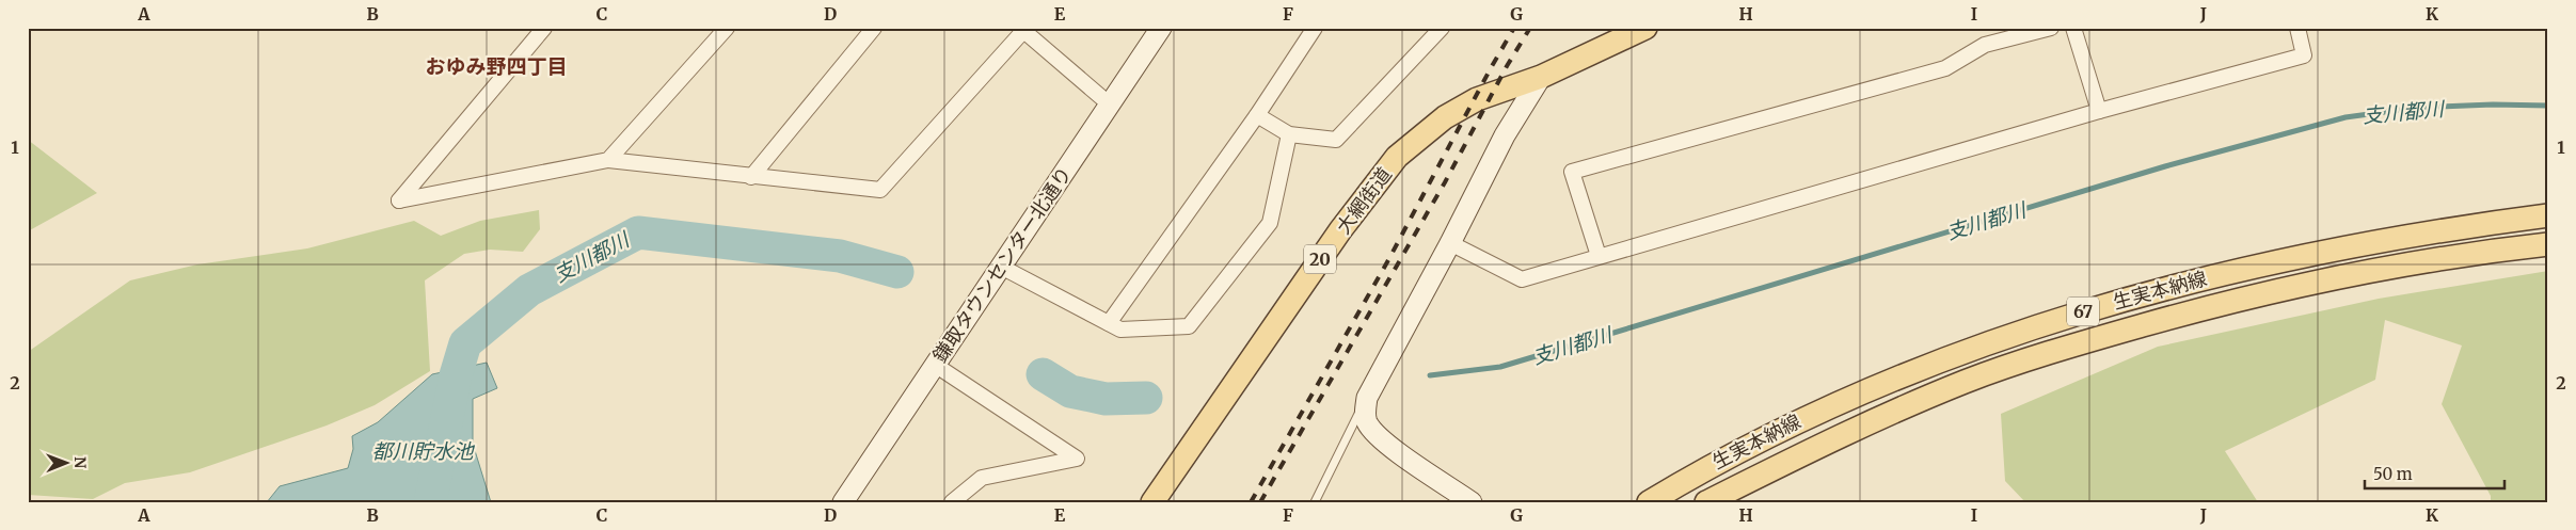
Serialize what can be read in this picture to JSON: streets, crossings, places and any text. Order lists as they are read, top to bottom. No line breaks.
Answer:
{"streets":{"main road":["大網街道","20","生実本納線","67"],"street":["鎌取タウンセンター北通り"]},"districts":["おゆみ野四丁目"],"water":["支川都川","都川貯水池"],"scale_bar":"50 m","north":"right","grid":{"columns":["A","B","C","D","E","F","G","H","I","J","K"],"rows":["1","2"]}}
